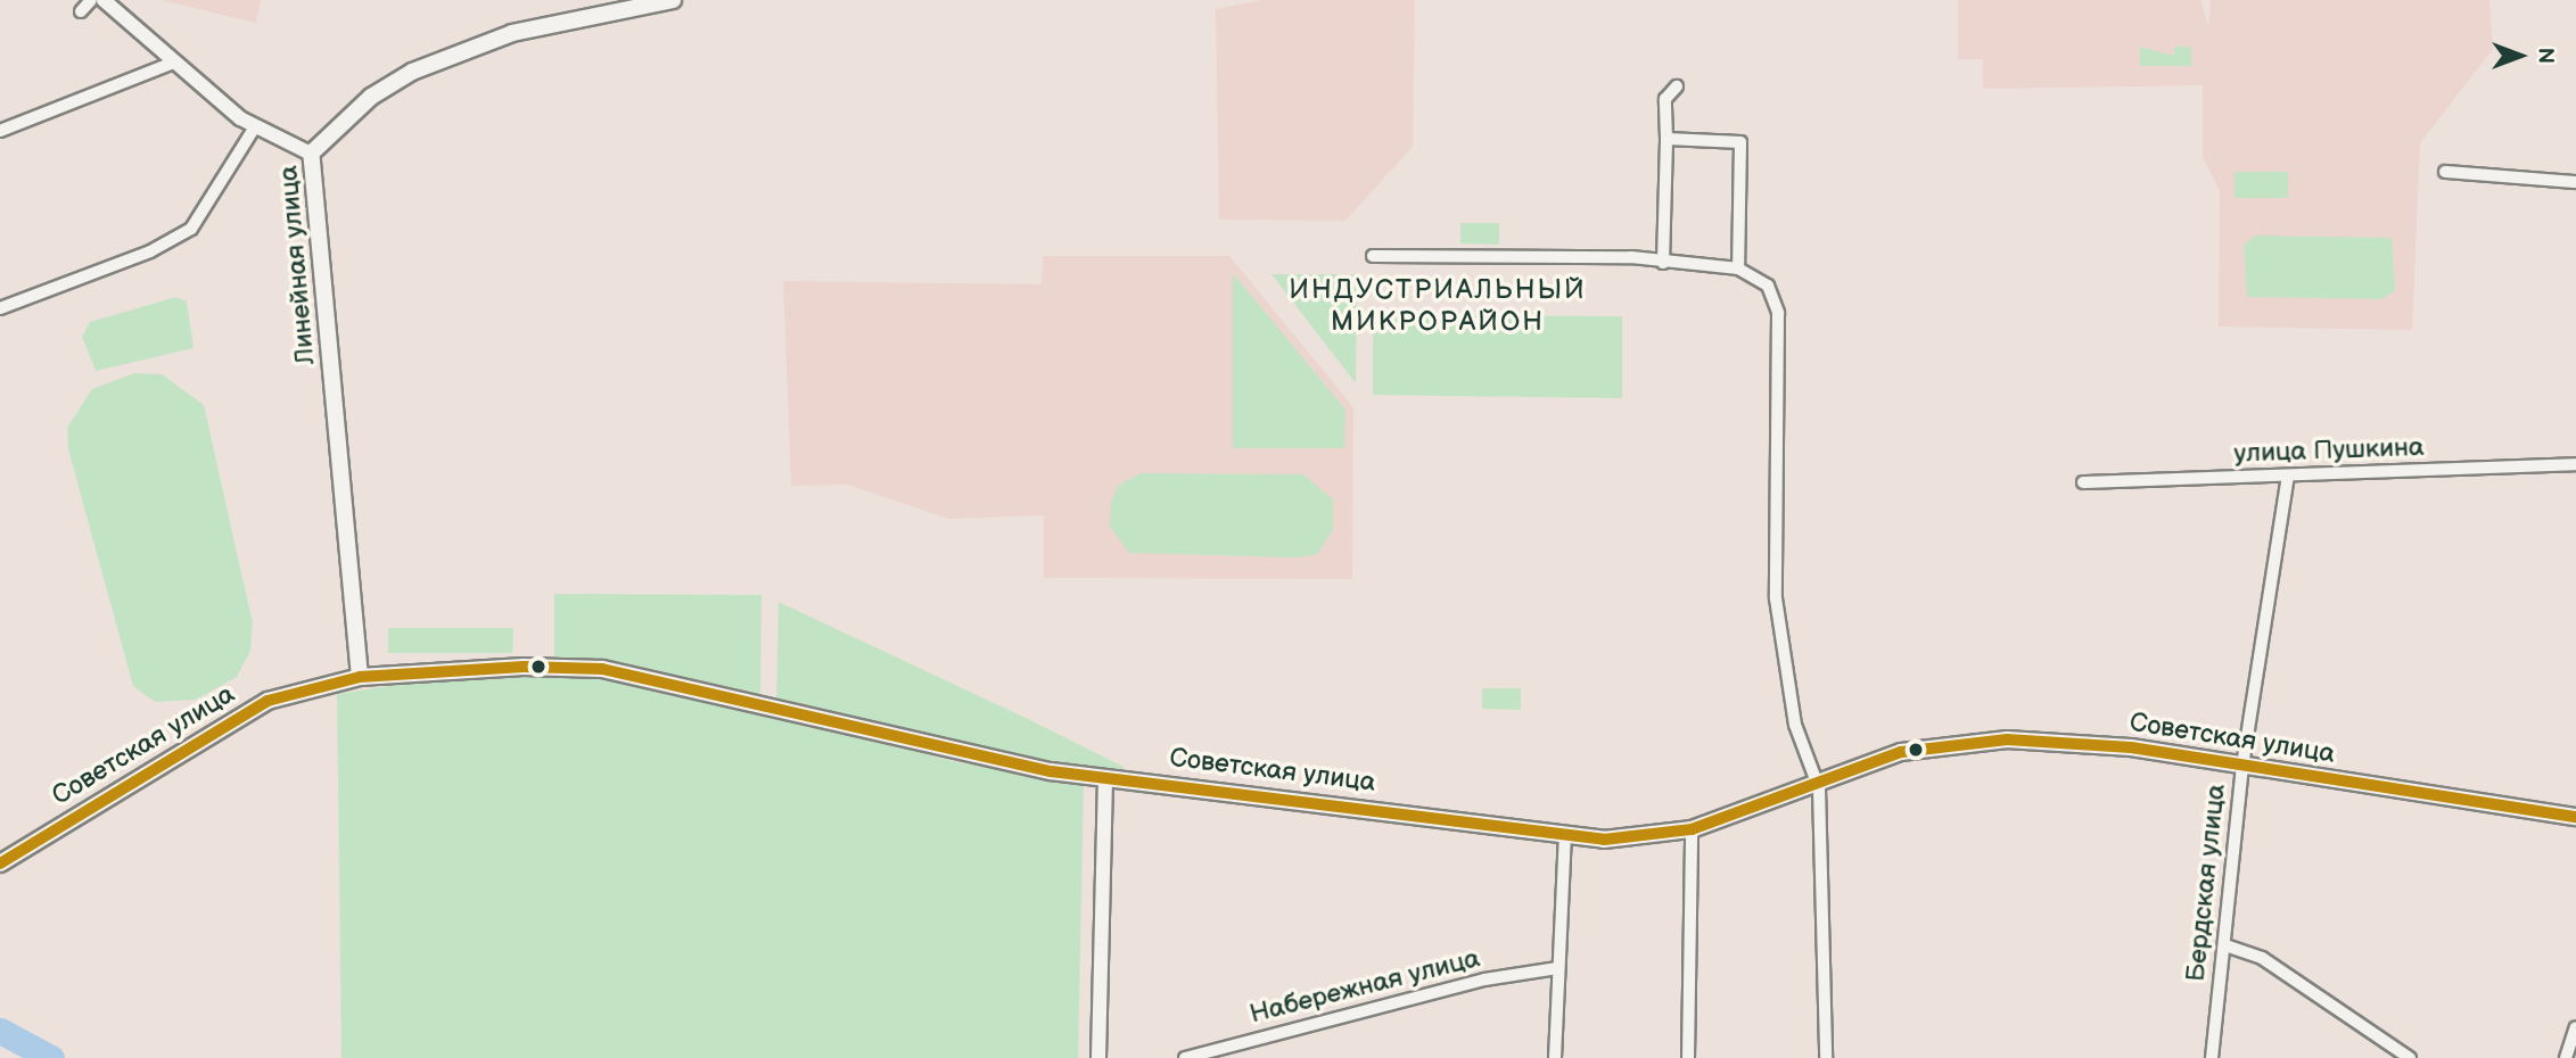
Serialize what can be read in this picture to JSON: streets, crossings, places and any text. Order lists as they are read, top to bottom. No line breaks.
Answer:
{"streets":{"main road":["Линейная улица","Советская улица"],"street":["улица Пушкина","Бердская улица","Набережная улица"]},"crossings":[["Линейная улица","Советская улица"],["улица Пушкина","Бердская улица"],["Советская улица","Бердская улица"]],"districts":["ИНДУСТРИАЛЬНЫЙ МИКРОРАЙОН"],"north":"right"}
